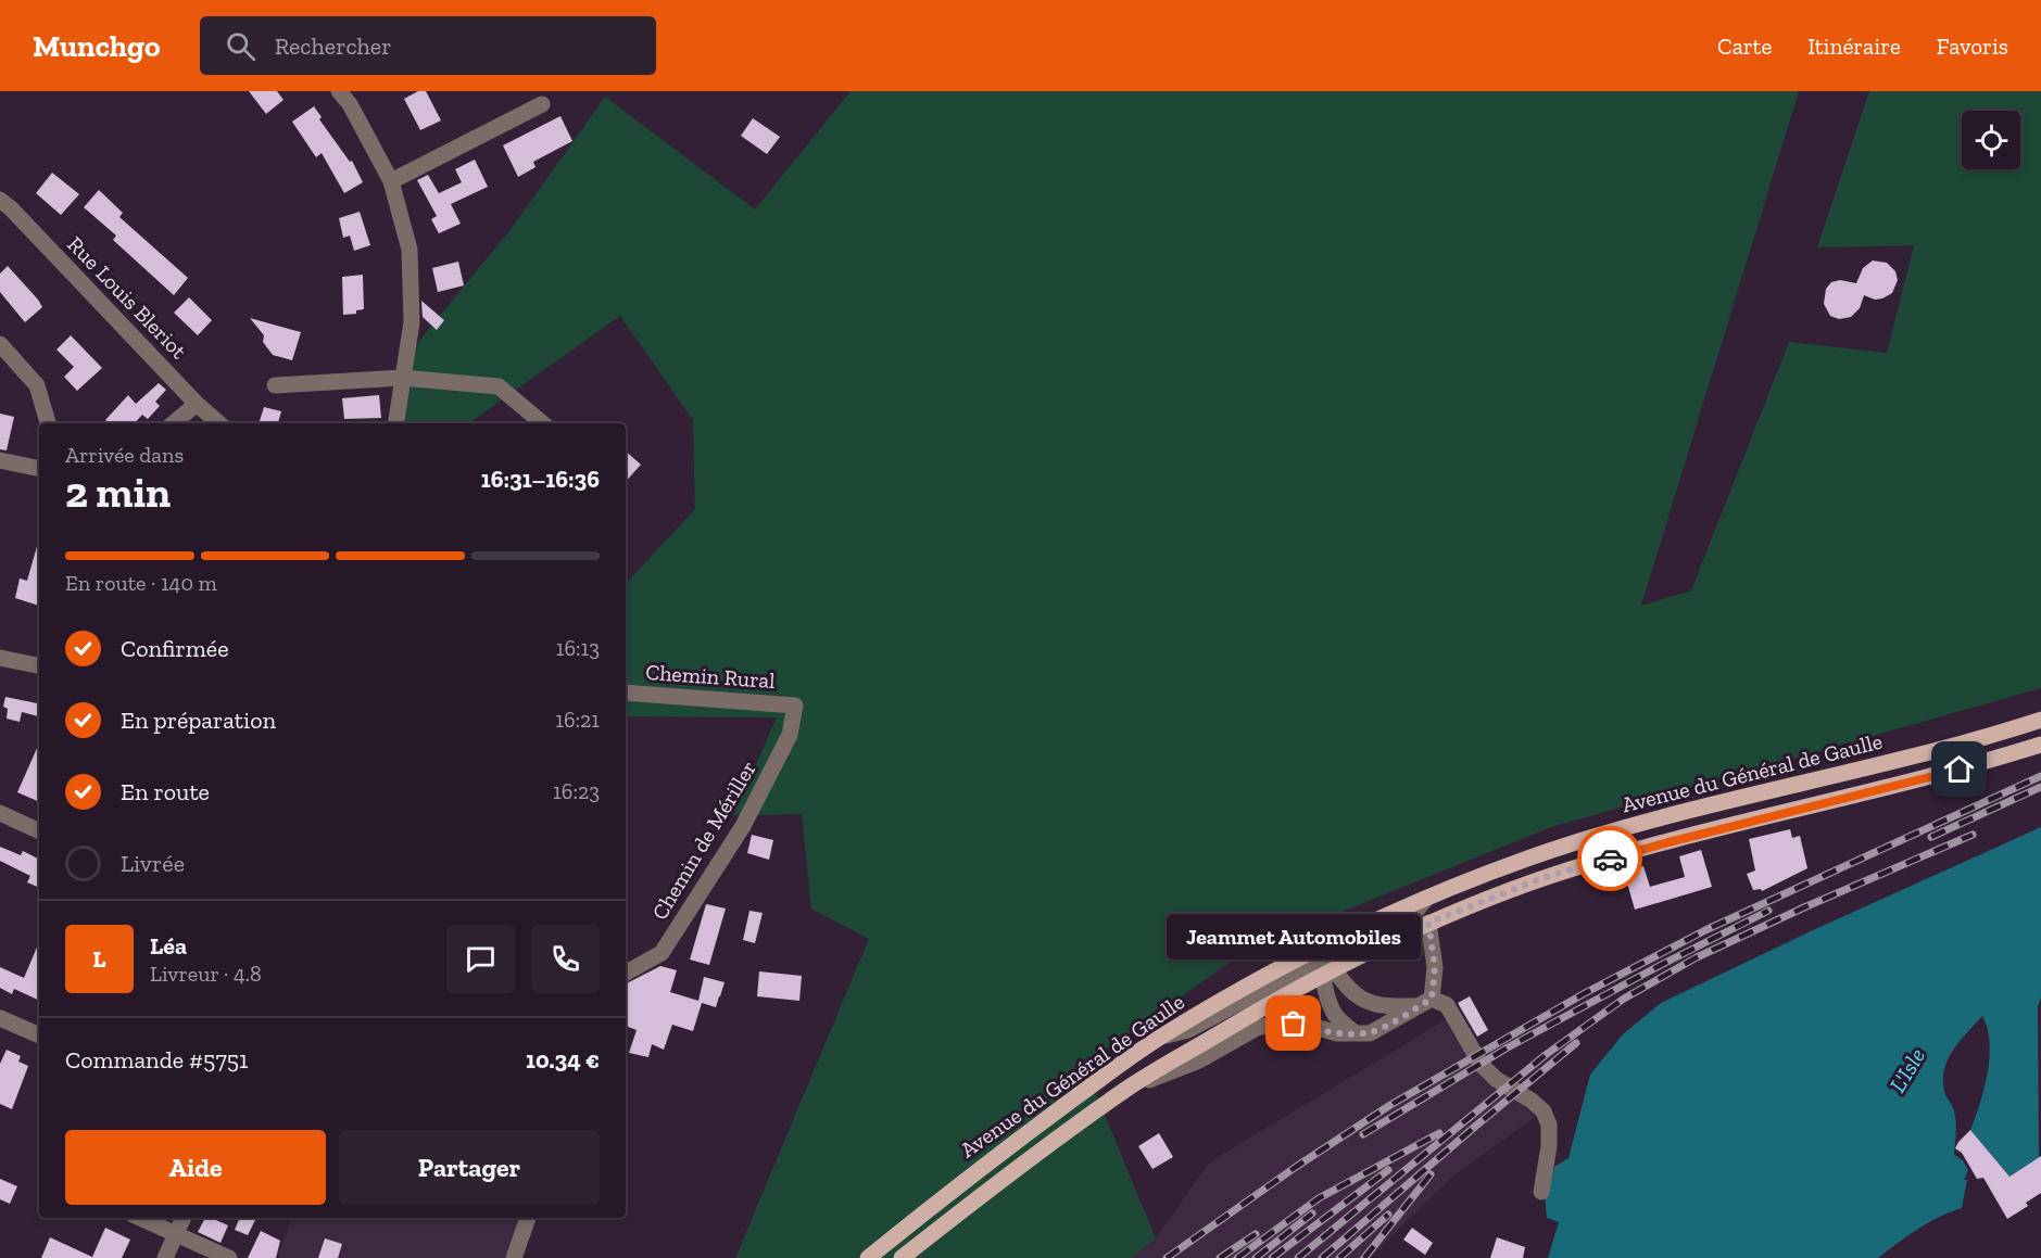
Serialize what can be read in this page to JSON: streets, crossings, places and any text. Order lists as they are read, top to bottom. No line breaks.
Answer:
{"streets":{"main road":["Avenue du Général de Gaulle"],"street":["Rue Louis Bleriot","Chemin Rural","Chemin de Mériller"]},"crossings":[["Chemin Rural","Chemin de Mériller"]],"water":["L'Isle"],"places":["Jeammet Automobiles"],"page":{"header":"Munchgo","search":"Rechercher","nav":["Carte","Itinéraire","Favoris"],"heading":["2 min","Arrivée dans","16:31–16:36"],"panel":["Léa","Livreur · 4.8","Commande #5751","10.34 €"],"bar":"En route · 140 m","list":[["Confirmée","16:13"],["En préparation","16:21"],["En route","16:23"],"Livrée"],"bubble":"Jeammet Automobiles","round":"L","buttons":["Aide","Partager"]}}
